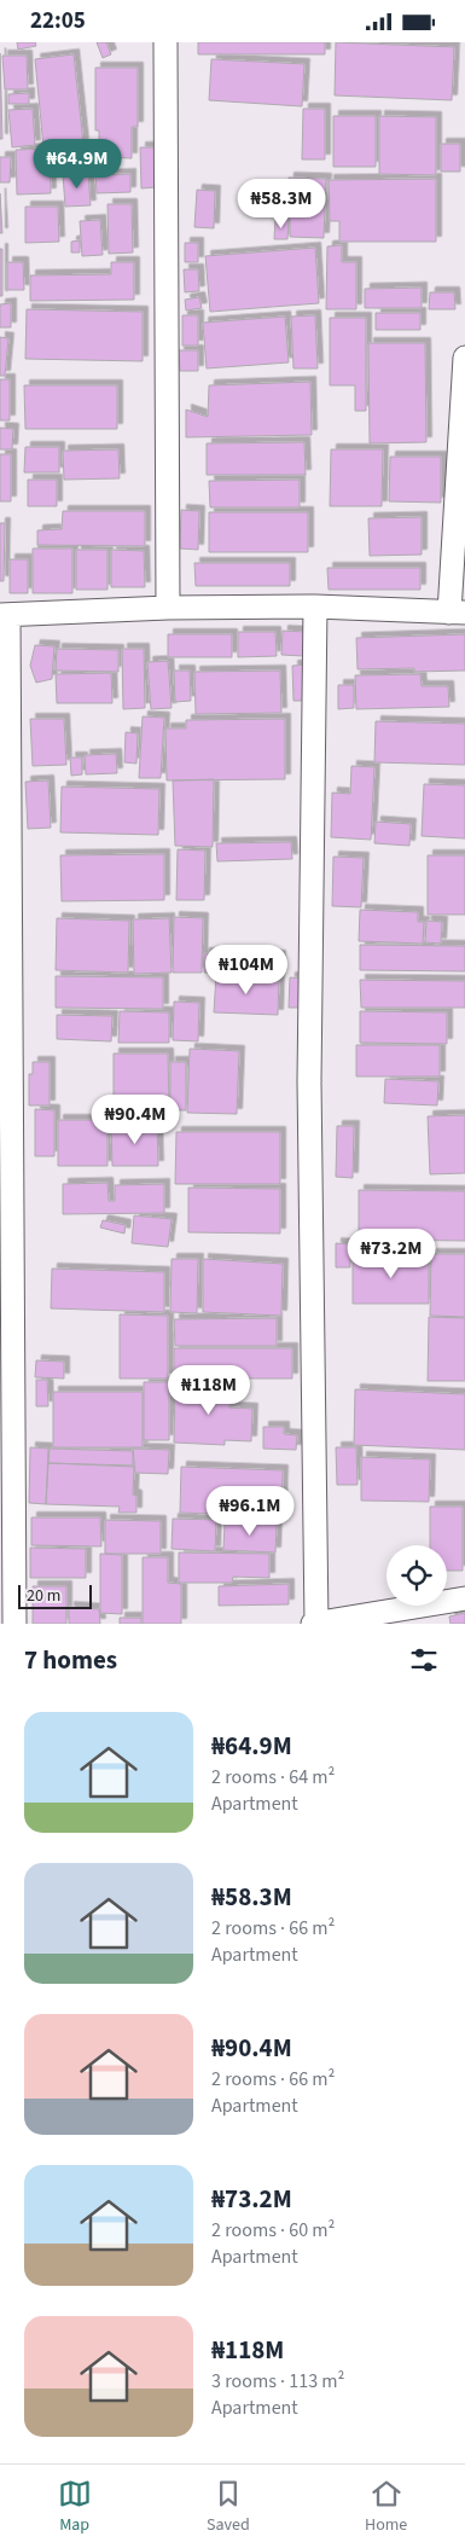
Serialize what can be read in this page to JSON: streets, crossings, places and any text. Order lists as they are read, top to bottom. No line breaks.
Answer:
{"scale_bar":"20 m","page":{"status":"22:05","price":["₦64.9M","₦58.3M","₦104M","₦90.4M","₦73.2M","₦118M","₦96.1M"],"scale":"20 m","heading":"7 homes","list":[{"name":"₦64.9M","note":"2 rooms · 64 m² · Apartment"},{"name":"₦58.3M","note":"2 rooms · 66 m² · Apartment"},{"name":"₦90.4M","note":"2 rooms · 66 m² · Apartment"},{"name":"₦73.2M","note":"2 rooms · 60 m² · Apartment"},{"name":"₦118M","note":"3 rooms · 113 m² · Apartment"}],"tabs":["Map","Saved","Home"]}}
